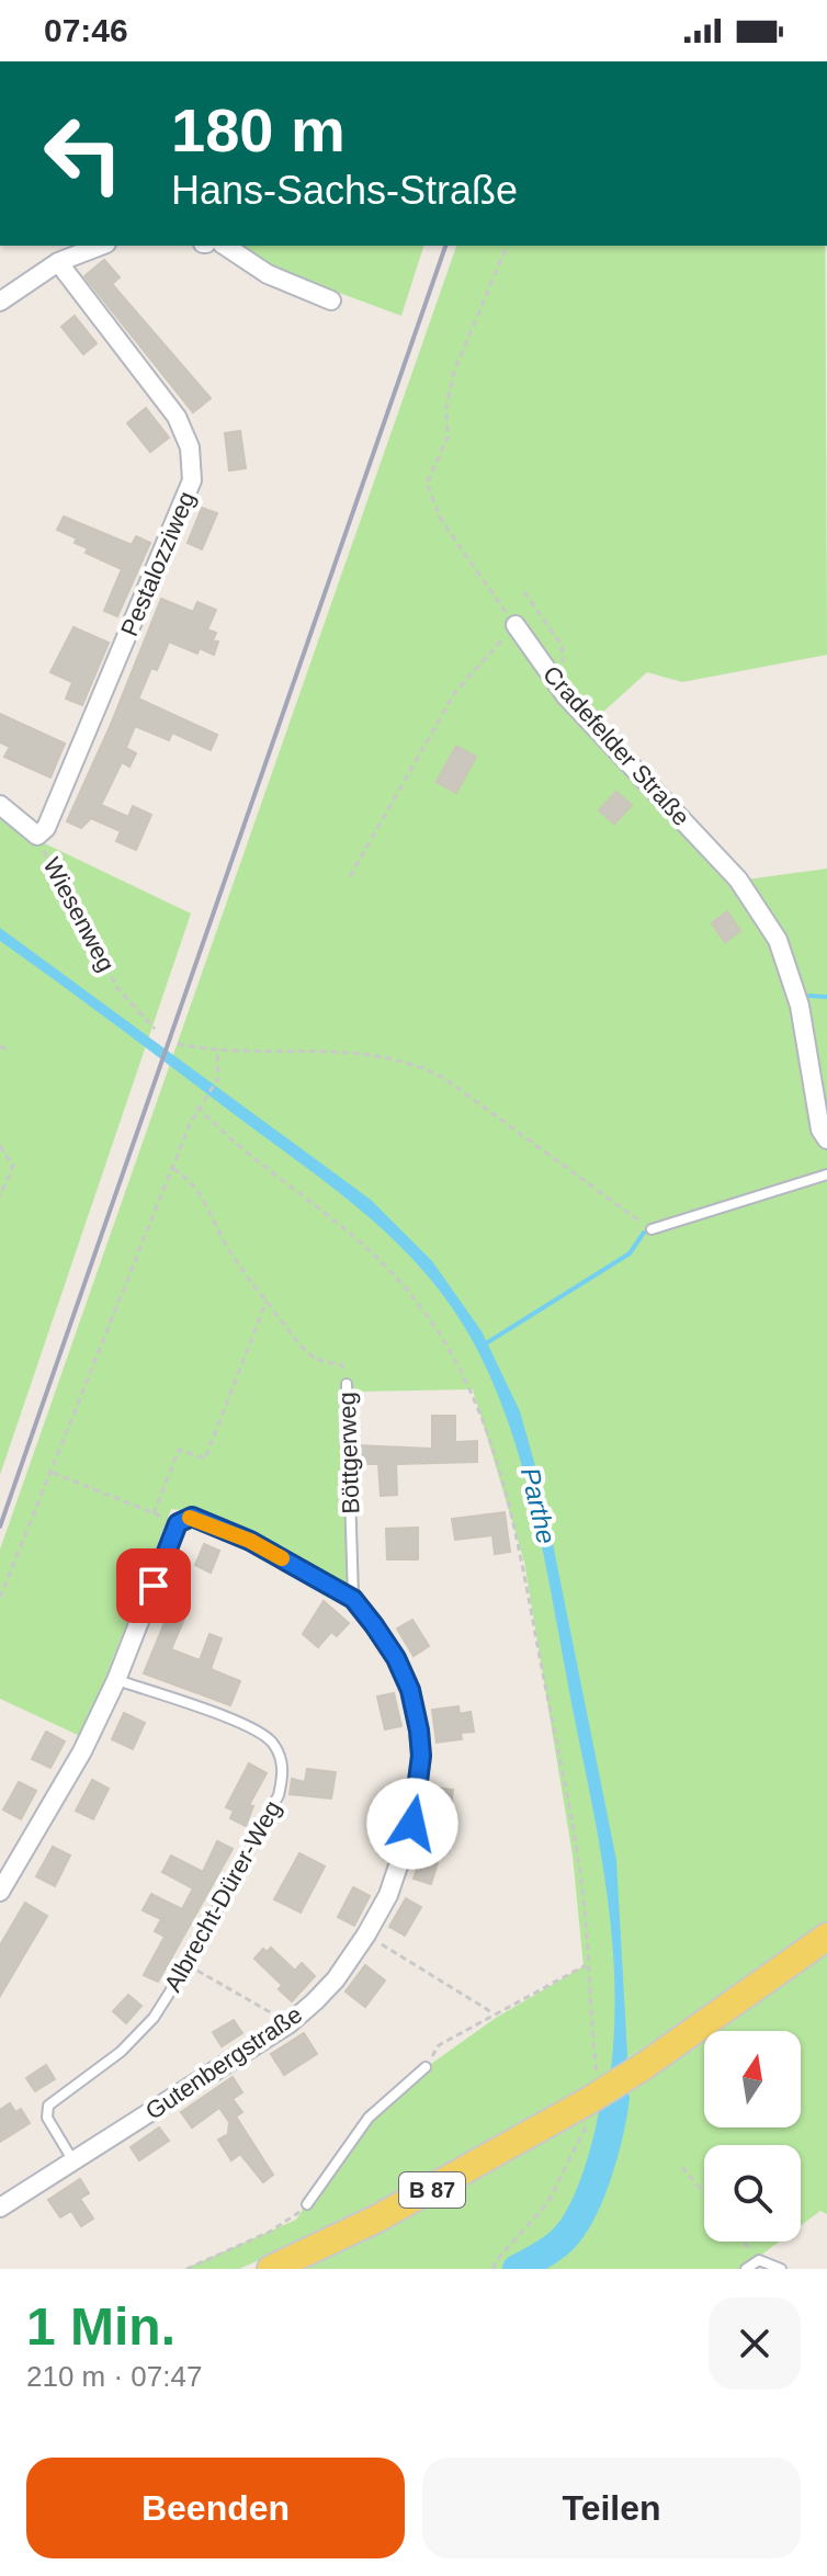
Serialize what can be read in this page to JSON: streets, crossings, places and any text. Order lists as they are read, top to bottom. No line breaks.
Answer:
{"streets":{"main road":["B 87"],"street":["Pestalozziweg","Cradefelder Straße","Wiesenweg","Gutenbergstraße"],"lane":["Böttgerweg","Albrecht-Dürer-Weg"]},"crossings":[["Pestalozziweg","Wiesenweg"],["Böttgerweg","Gutenbergstraße"],["Albrecht-Dürer-Weg","Gutenbergstraße"]],"water":["Parthe"],"north":"top","page":{"status":"07:46","turn":["180 m","Hans-Sachs-Straße"],"heading":["1 Min.","210 m · 07:47"],"buttons":["Beenden","Teilen"]}}
